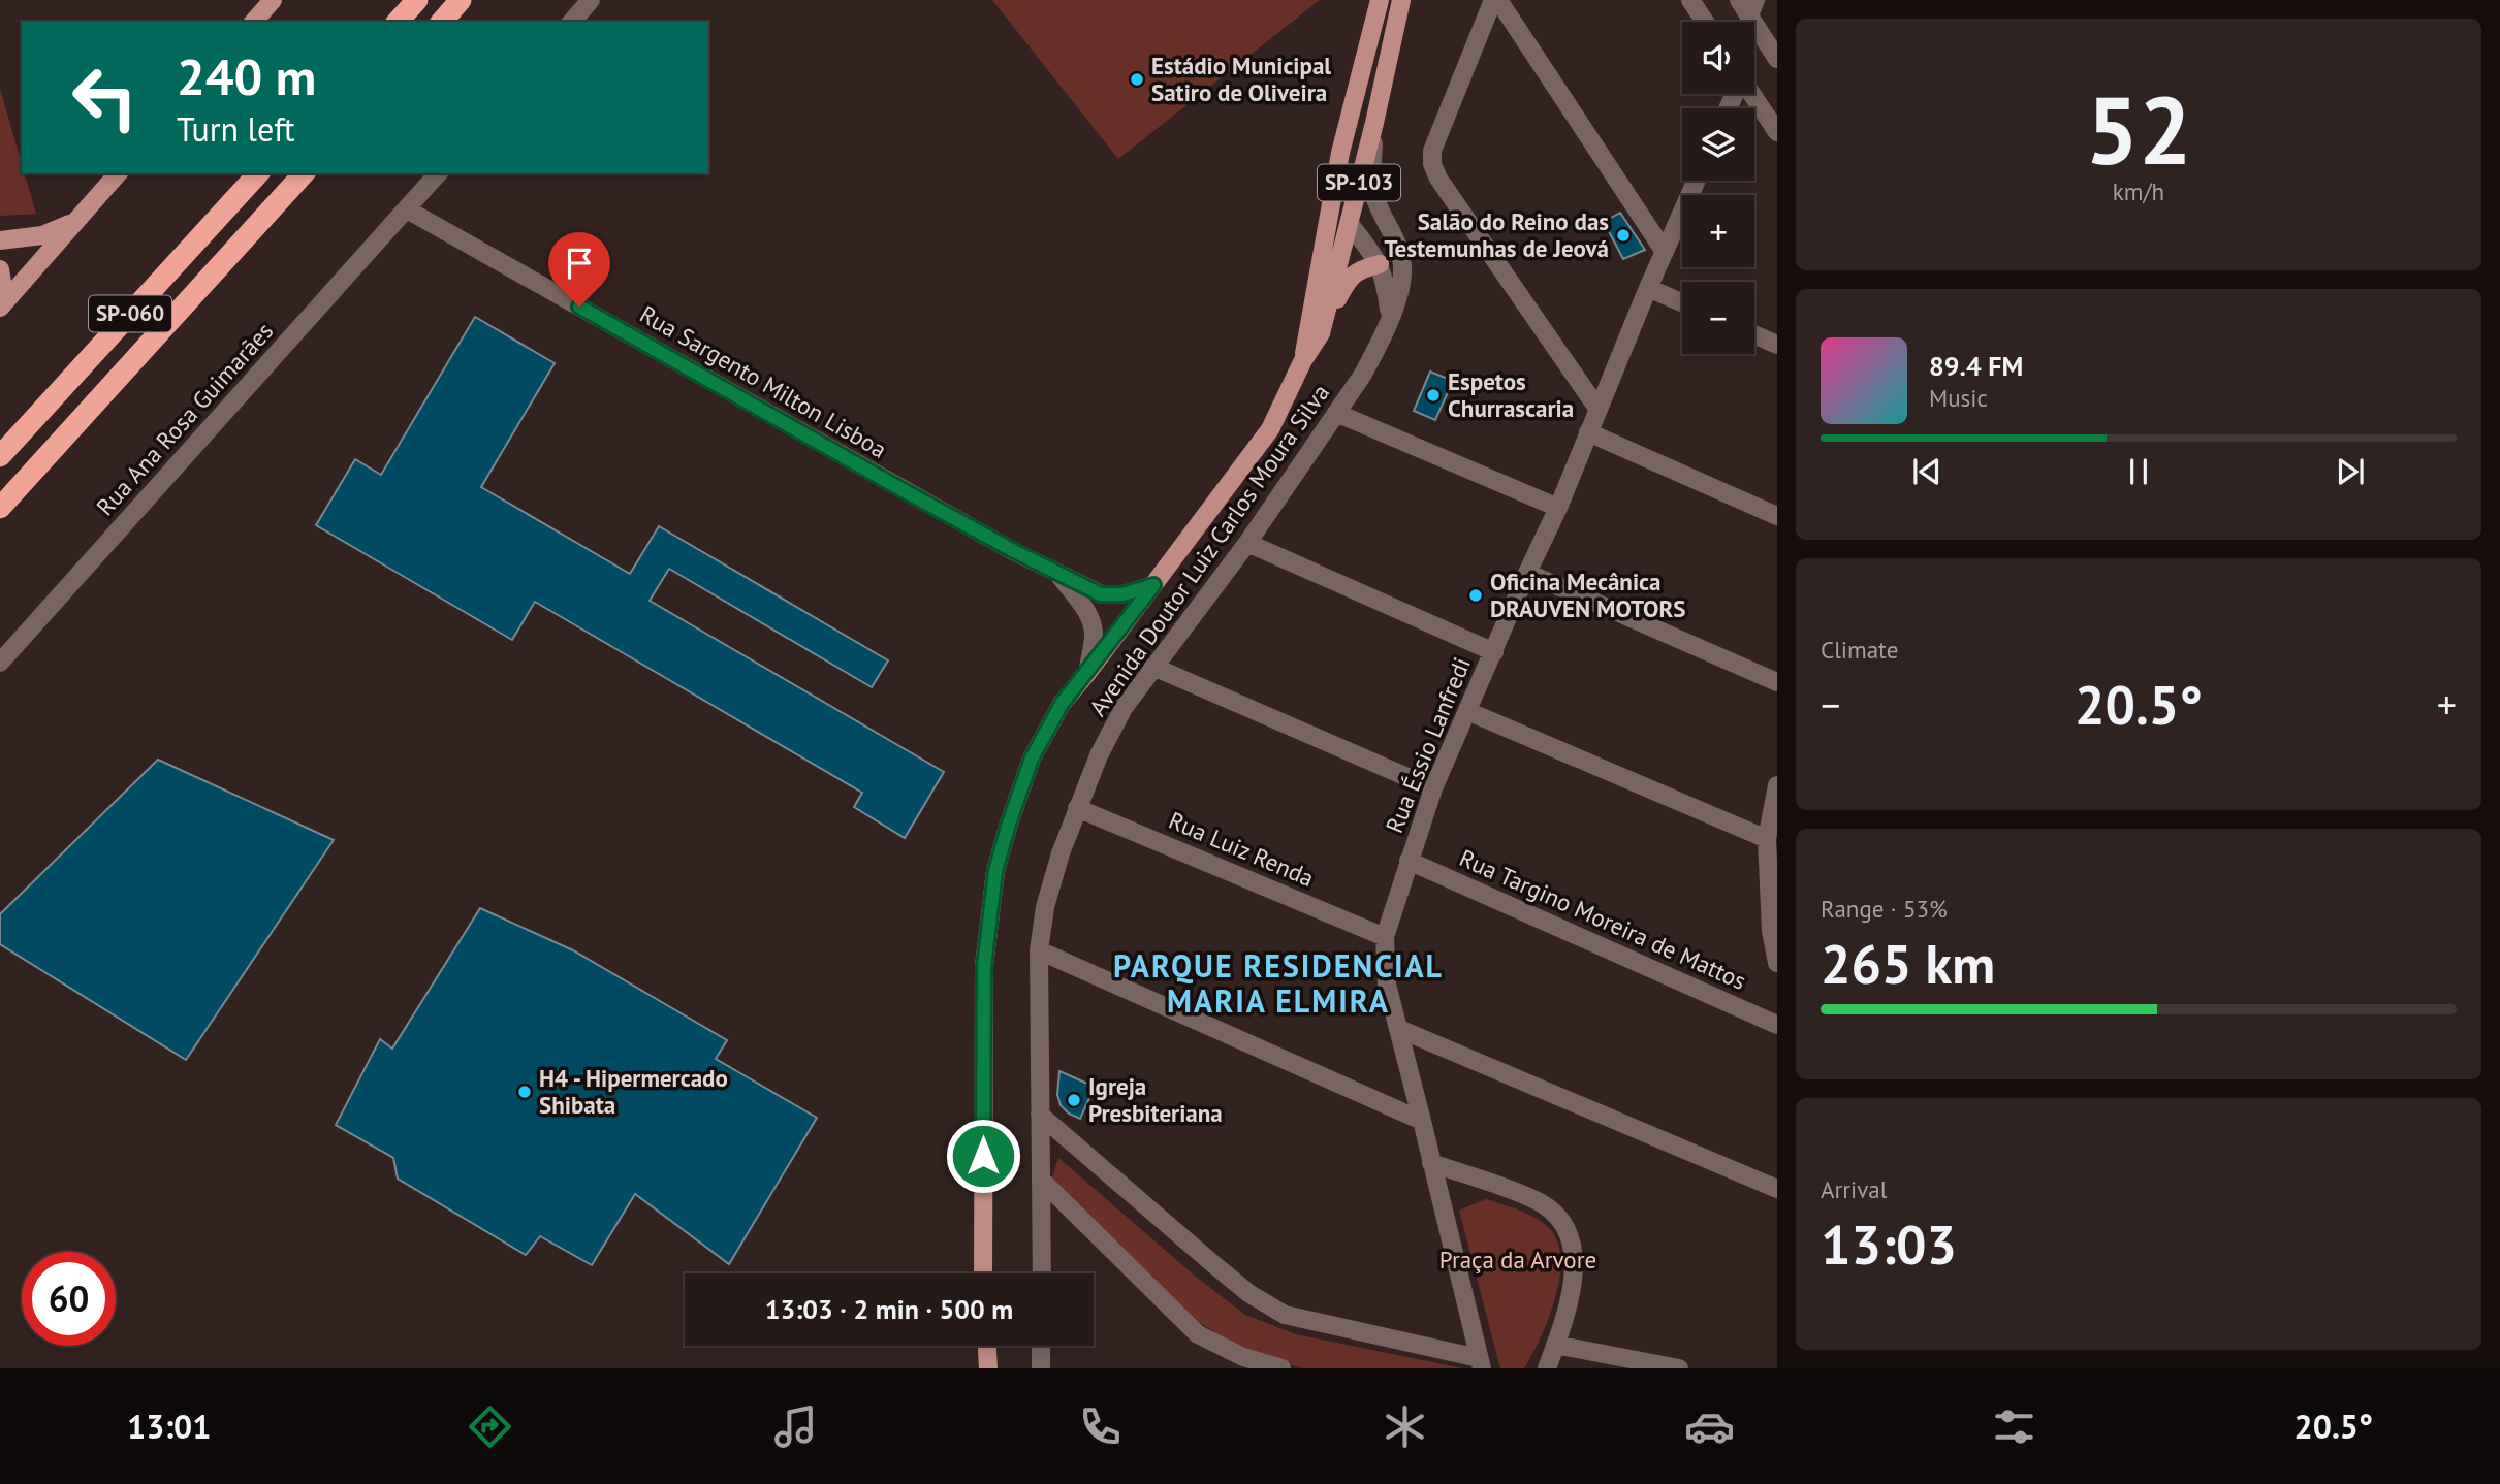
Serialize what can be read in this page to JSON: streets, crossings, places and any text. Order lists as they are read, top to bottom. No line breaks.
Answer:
{"streets":{"highway":["SP-060"],"main road":["SP-103"],"street":["Rua Sargento Milton Lisboa","Rua Ana Rosa Guimarães","Avenida Doutor Luiz Carlos Moura Silva","Rua Éssio Lanfredi","Rua Luiz Renda","Rua Targino Moreira de Mattos"]},"crossings":[["SP-103","Rua Sargento Milton Lisboa"],["SP-103","Avenida Doutor Luiz Carlos Moura Silva"],["Rua Sargento Milton Lisboa","Rua Ana Rosa Guimarães"],["Avenida Doutor Luiz Carlos Moura Silva","Rua Luiz Renda"],["Rua Éssio Lanfredi","Rua Luiz Renda"],["Rua Éssio Lanfredi","Rua Targino Moreira de Mattos"]],"districts":["PARQUE RESIDENCIAL MARIA ELMIRA"],"parks":["Praça da Arvore"],"places":["Estádio Municipal Satiro de Oliveira","Salão do Reino das Testemunhas de Jeová","Espetos Churrascaria","Oficina Mecânica DRAUVEN MOTORS","H4 - Hipermercado Shibata","Igreja Presbiteriana"],"page":{"tile":[["52","km/h"],"Climate",["Range · 53%","265 km"],["Arrival","13:03"]],"map_buttons":["+","−"],"turn":["240 m","Turn left"],"song":["89.4 FM","Music"],"heat":["−","20.5°","+"],"limit":"60","trip":"13:03 · 2 min · 500 m","tabs":["13:01","20.5°"]}}
